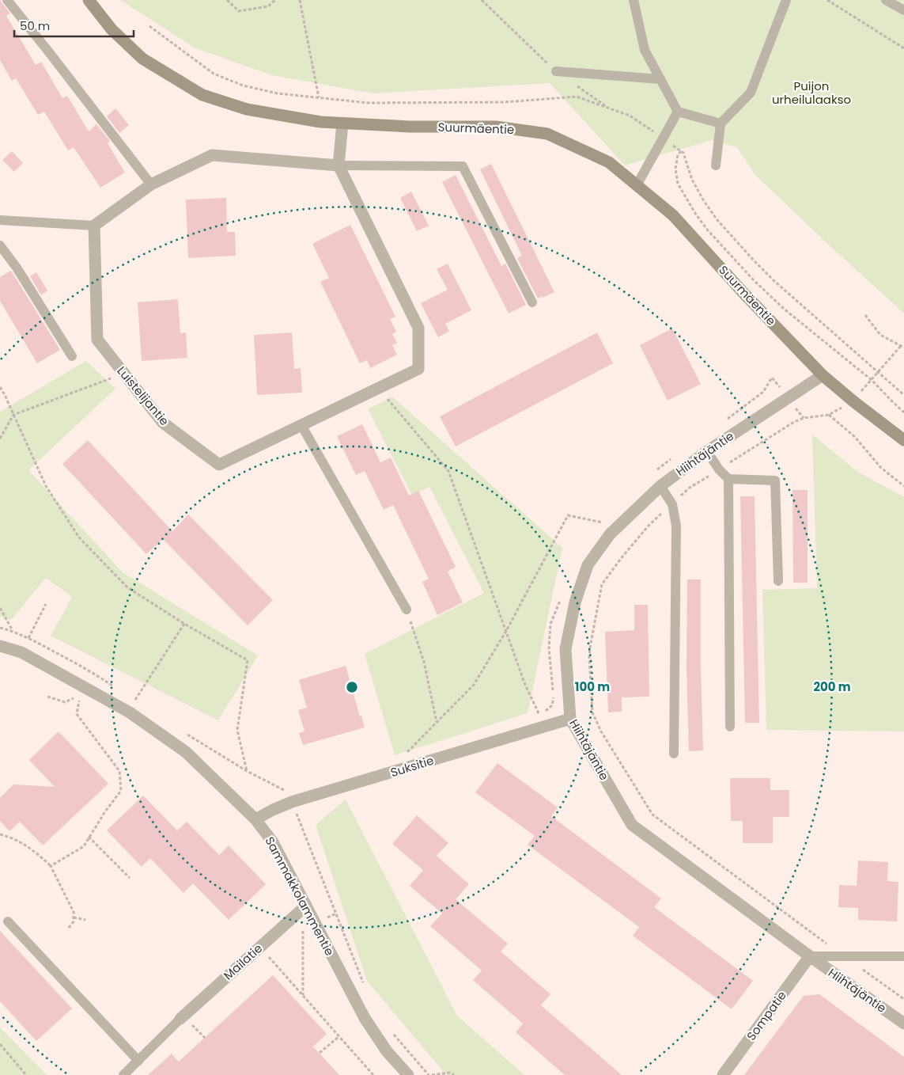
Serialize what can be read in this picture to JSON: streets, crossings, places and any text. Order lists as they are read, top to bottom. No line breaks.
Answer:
{"streets":{"main road":["Suurmäentie"],"street":["Luistelijantie","Hiihtäjäntie","Suksitie","Sammakkolammentie","Mailatie","Sompatie"]},"crossings":[["Suurmäentie","Hiihtäjäntie"],["Hiihtäjäntie","Suksitie"],["Hiihtäjäntie","Sompatie"],["Suksitie","Sammakkolammentie"],["Sammakkolammentie","Mailatie"]],"parks":["Puijon urheilulaakso"],"scale_bar":"50 m","rings":["100 m","200 m"]}
